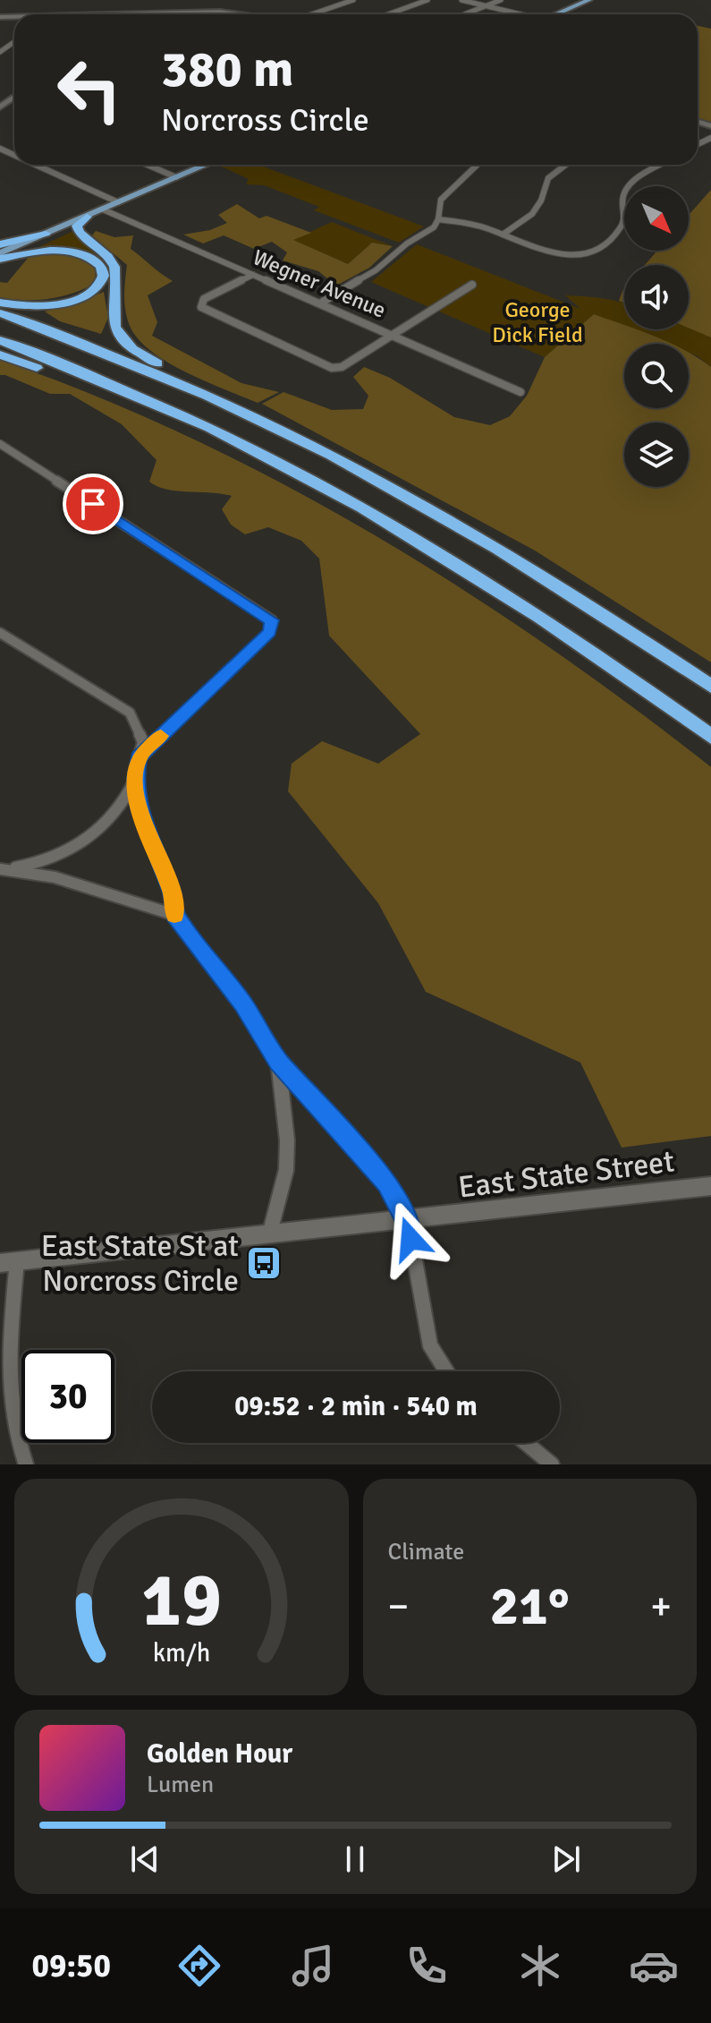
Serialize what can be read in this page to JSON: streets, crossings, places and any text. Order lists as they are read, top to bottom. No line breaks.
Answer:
{"streets":{"street":["Wegner Avenue","East State Street"]},"parks":["George Dick Field"],"places":{"bus stop":["East State St at Norcross Circle"]},"north":"bottom right","page":{"turn":["380 m","Norcross Circle"],"limit":"30","trip":"09:52 · 2 min · 540 m","tile":"Climate","heat":["−","21°","+"],"song":["Golden Hour","Lumen"],"tabs":"09:50","gauge":["19","km/h"]}}
